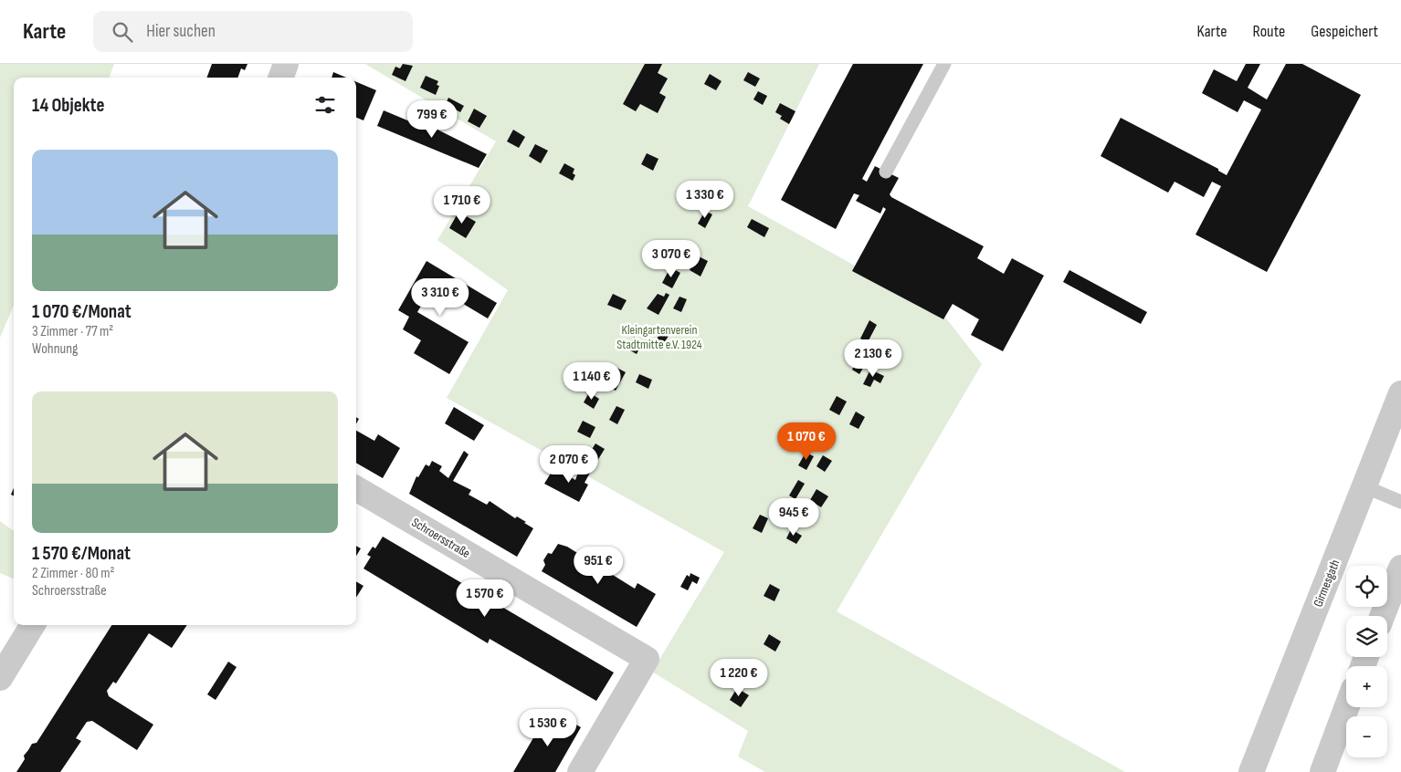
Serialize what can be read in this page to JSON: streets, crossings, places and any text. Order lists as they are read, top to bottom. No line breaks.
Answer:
{"streets":{"street":["Schroersstraße","Girmesgath"]},"parks":["Kleingartenverein Stadtmitte e.V. 1924"],"page":{"header":"Karte","search":"Hier suchen","nav":["Karte","Route","Gespeichert"],"heading":"14 Objekte","price":["799 €","1 330 €","1 710 €","3 070 €","3 310 €","2 130 €","1 140 €","1 070 €","2 070 €","945 €","951 €","1 570 €","1 220 €","1 530 €"],"list":[{"name":"1 070 €/Monat","note":"3 Zimmer · 77 m² · Wohnung"},{"name":"1 570 €/Monat","note":"2 Zimmer · 80 m² · Schroersstraße"}],"map_buttons":["+","−"]}}
